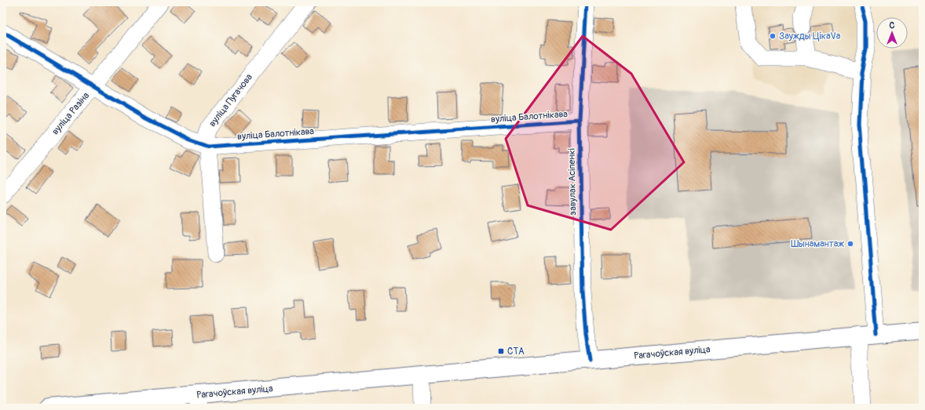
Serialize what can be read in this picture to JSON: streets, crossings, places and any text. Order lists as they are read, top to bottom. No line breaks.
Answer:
{"streets":{"main road":["Рагачоўская вуліца"],"street":["вуліца Пугачова","вуліца Разіна","вуліца Балотнікава","завулак Асіпенкі"]},"crossings":[["вуліца Пугачова","вуліца Балотнікава"],["вуліца Разіна","вуліца Балотнікава"],["вуліца Балотнікава","завулак Асіпенкі"],["завулак Асіпенкі","Рагачоўская вуліца"]],"places":{"other":["Заужды ЦікаVа","Шынамантаж"],"transit":["СТА"]},"north":"top"}
